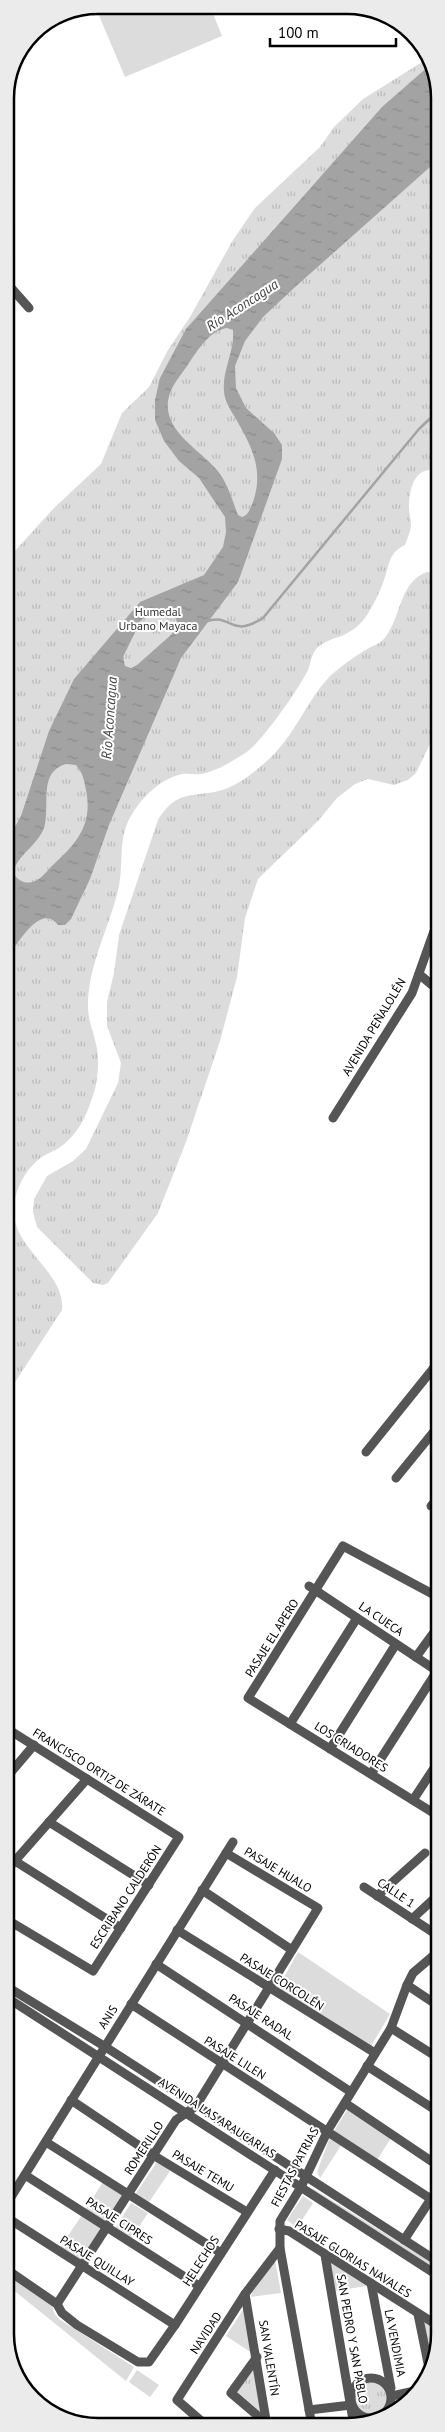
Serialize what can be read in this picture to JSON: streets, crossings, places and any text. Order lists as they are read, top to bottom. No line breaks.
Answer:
{"streets":{"street":["AVENIDA PEÑALOLÉN","LA CUECA","PASAJE EL APERO","LOS CRIADORES","FRANCISCO ORTIZ DE ZÁRATE","PASAJE HUALO","CALLE 1","ESCRIBANO CALDERÓN","PASAJE CORCOLÉN","ANIS","PASAJE RADAL","PASAJE LILEN","AVENIDA LAS ARAUCARIAS","ROMERILLO","FIESTAS PATRIAS","PASAJE TEMU","PASAJE CIPRES","PASAJE GLORIAS NAVALES","PASAJE QUILLAY","HELECHOS","NAVIDAD","SAN PEDRO Y SAN PABLO","LA VENDIMIA","SAN VALENTÍN"]},"crossings":[["LA CUECA","PASAJE EL APERO"],["PASAJE EL APERO","LOS CRIADORES"],["FRANCISCO ORTIZ DE ZÁRATE","ESCRIBANO CALDERÓN"],["PASAJE HUALO","ANIS"],["PASAJE HUALO","ROMERILLO"],["PASAJE CORCOLÉN","ANIS"],["PASAJE CORCOLÉN","ROMERILLO"],["PASAJE CORCOLÉN","FIESTAS PATRIAS"],["ANIS","PASAJE RADAL"],["ANIS","PASAJE LILEN"],["ANIS","AVENIDA LAS ARAUCARIAS"],["ANIS","PASAJE TEMU"],["ANIS","PASAJE CIPRES"],["PASAJE RADAL","ROMERILLO"],["PASAJE RADAL","FIESTAS PATRIAS"],["PASAJE LILEN","ROMERILLO"],["PASAJE LILEN","FIESTAS PATRIAS"],["AVENIDA LAS ARAUCARIAS","ROMERILLO"],["AVENIDA LAS ARAUCARIAS","FIESTAS PATRIAS"],["AVENIDA LAS ARAUCARIAS","HELECHOS"],["ROMERILLO","PASAJE TEMU"],["ROMERILLO","PASAJE CIPRES"],["ROMERILLO","PASAJE QUILLAY"],["ROMERILLO","HELECHOS"],["FIESTAS PATRIAS","PASAJE GLORIAS NAVALES"],["PASAJE TEMU","HELECHOS"],["PASAJE CIPRES","HELECHOS"],["PASAJE GLORIAS NAVALES","SAN PEDRO Y SAN PABLO"],["PASAJE GLORIAS NAVALES","LA VENDIMIA"],["PASAJE QUILLAY","HELECHOS"],["NAVIDAD","SAN VALENTÍN"]],"water":["Río Aconcagua"],"parks":["Humedal Urbano Mayaca"],"scale_bar":"100 m"}
